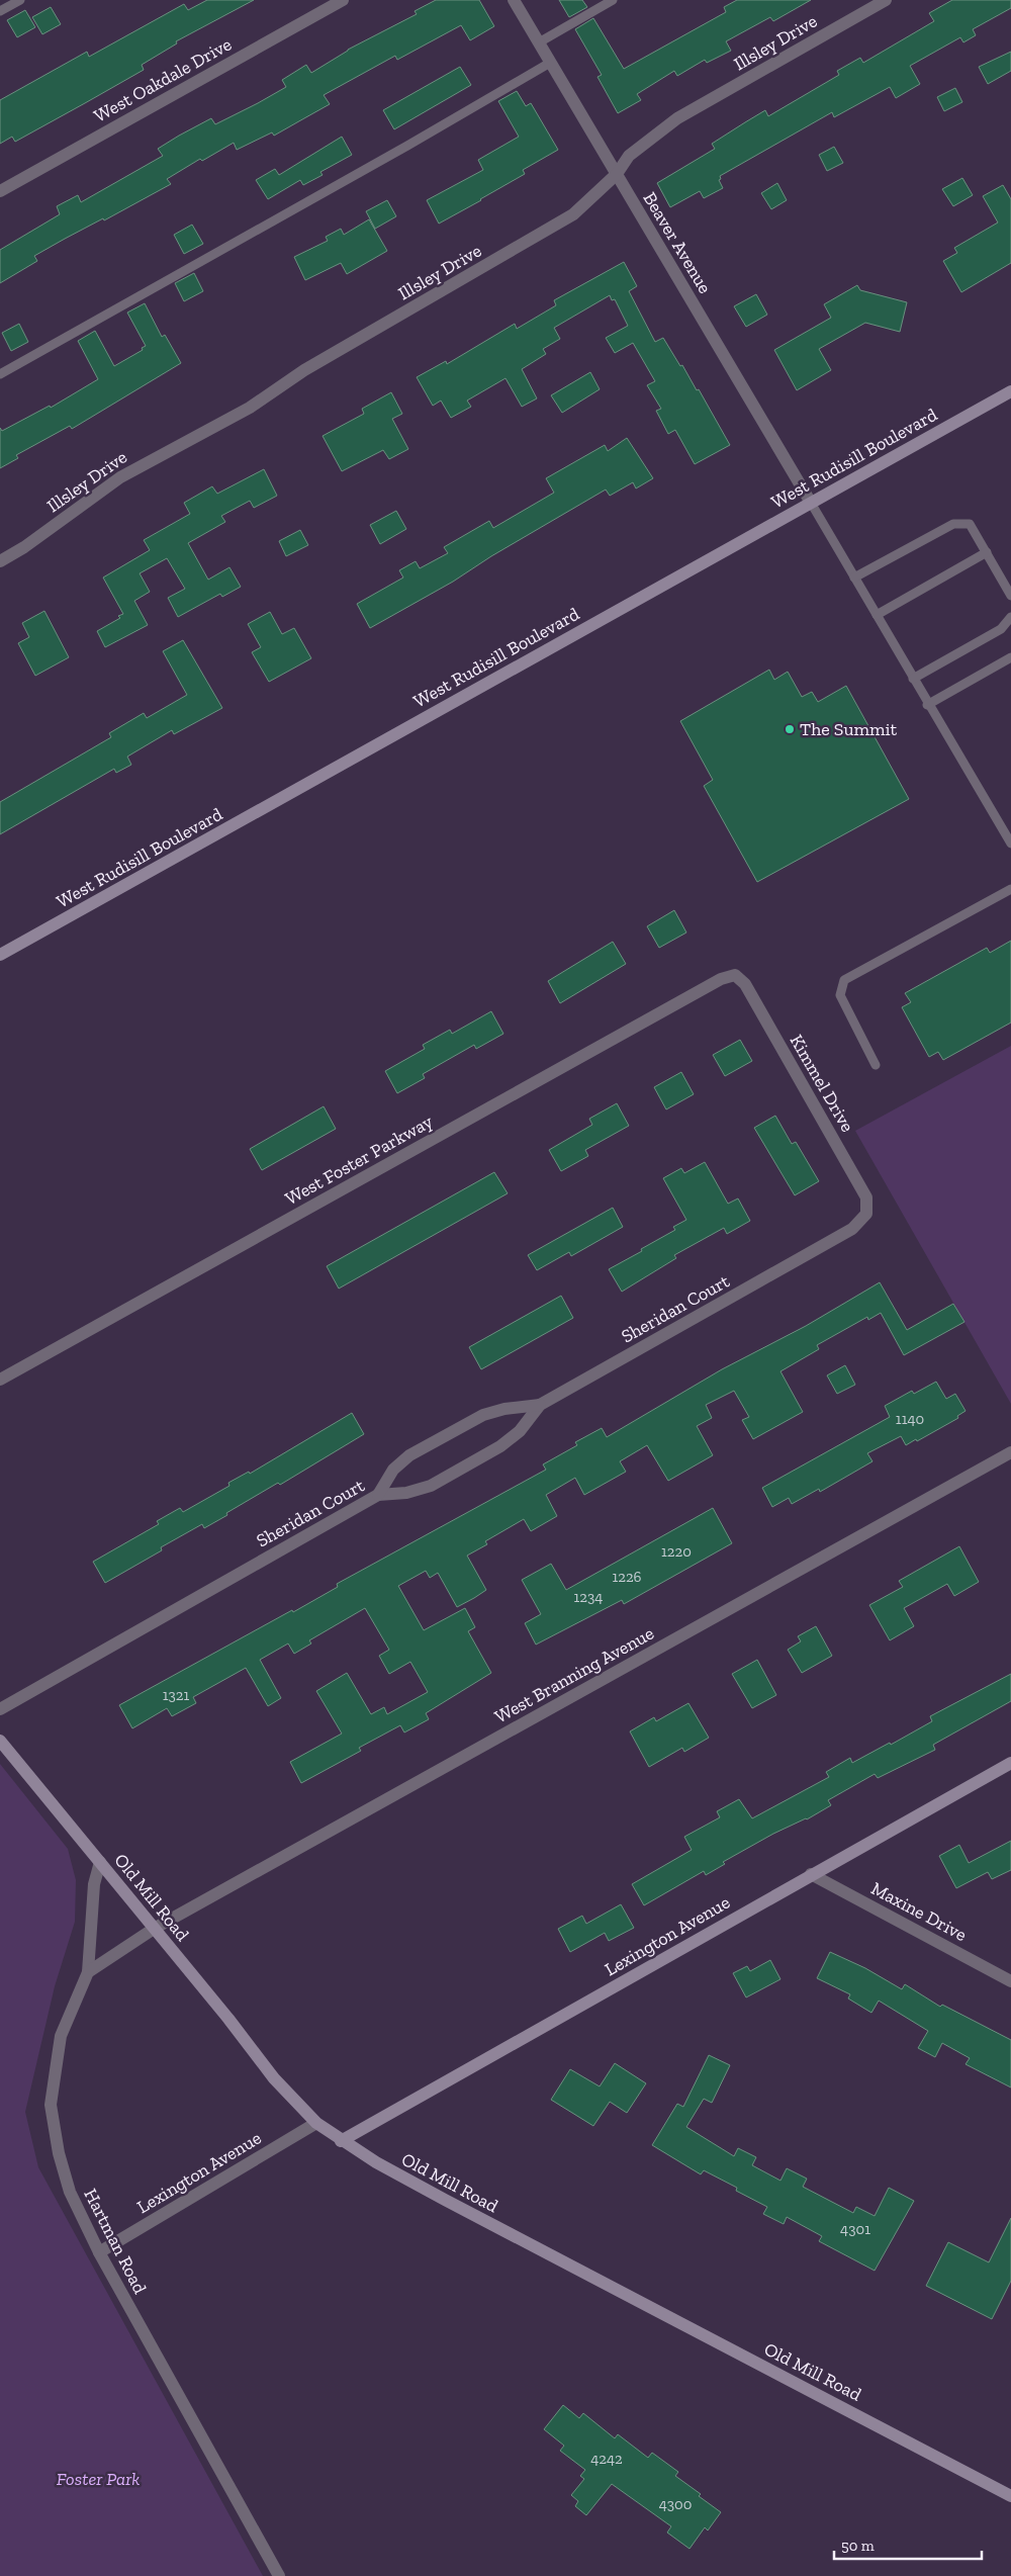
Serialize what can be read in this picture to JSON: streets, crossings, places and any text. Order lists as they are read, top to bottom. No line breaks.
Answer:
{"streets":{"street":["Illsley Drive","West Oakdale Drive","Beaver Avenue","West Rudisill Boulevard","Kimmel Drive","West Foster Parkway","Sheridan Court","West Branning Avenue","Old Mill Road","Maxine Drive","Lexington Avenue","Hartman Road"]},"crossings":[["Illsley Drive","Beaver Avenue"],["Beaver Avenue","West Rudisill Boulevard"],["Kimmel Drive","West Foster Parkway"],["Kimmel Drive","Sheridan Court"],["West Branning Avenue","Old Mill Road"],["Old Mill Road","Lexington Avenue"],["Maxine Drive","Lexington Avenue"],["Lexington Avenue","Hartman Road"]],"parks":["Foster Park"],"places":["The Summit"],"house_numbers":["1140","1220","1226","1234","1321","4301","4242","4300"],"scale_bar":"50 m"}
